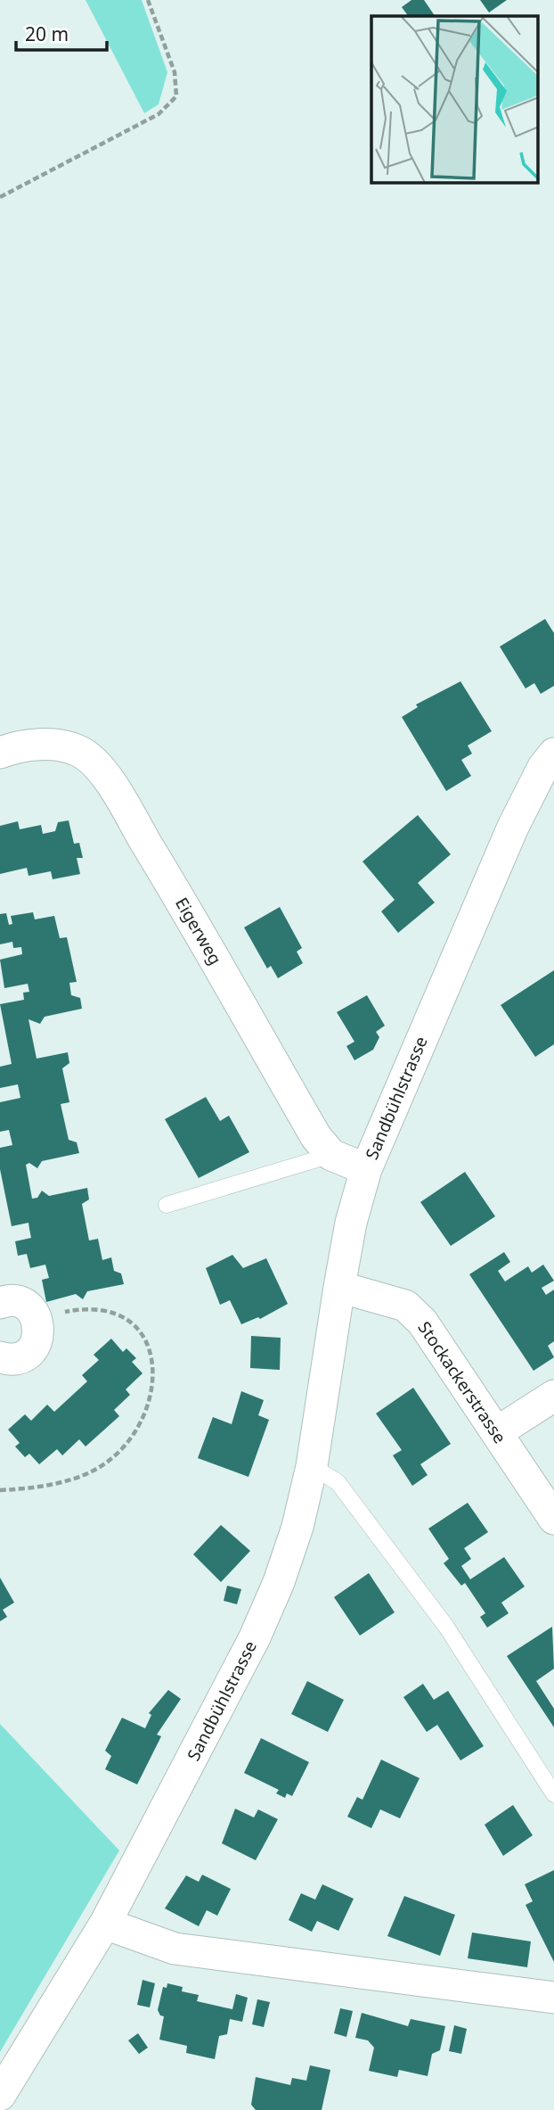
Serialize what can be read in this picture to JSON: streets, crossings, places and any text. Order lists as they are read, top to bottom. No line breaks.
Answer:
{"streets":{"street":["Eigerweg","Sandbühlstrasse","Stockackerstrasse"]},"crossings":[["Sandbühlstrasse","Stockackerstrasse"]],"scale_bar":"20 m"}
